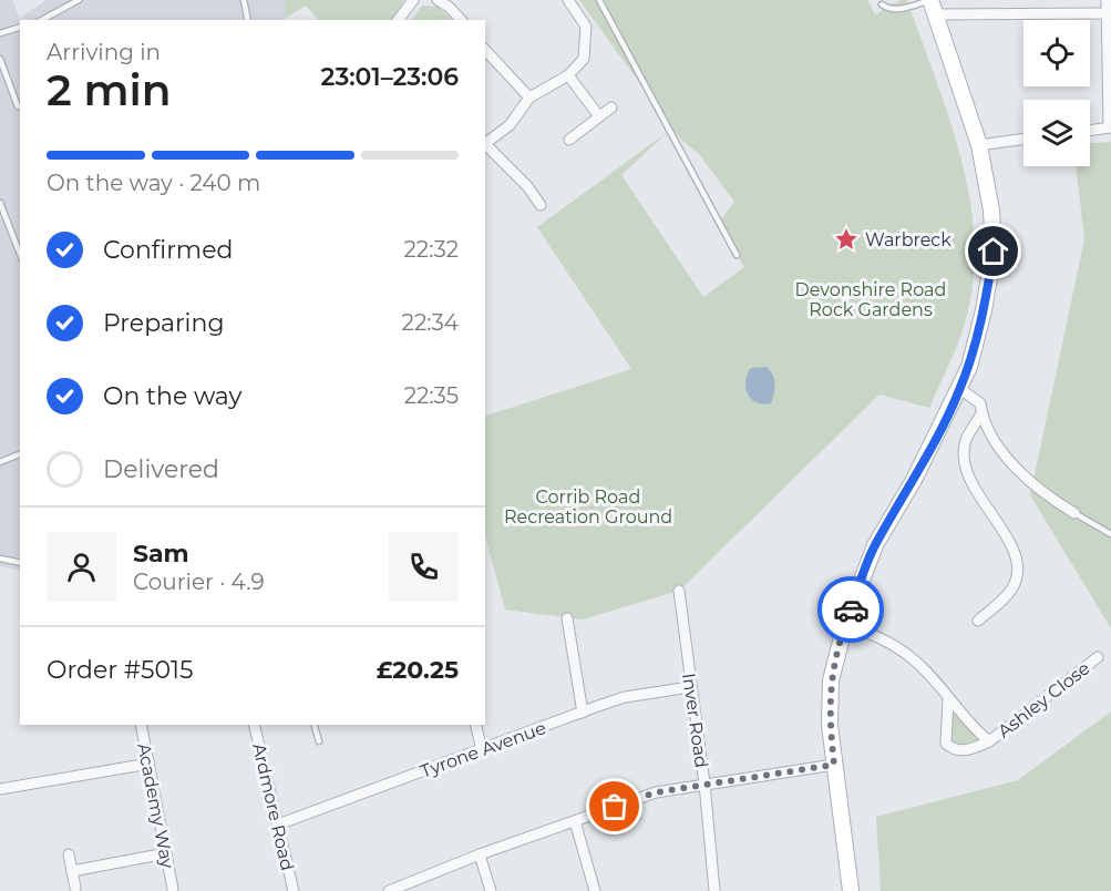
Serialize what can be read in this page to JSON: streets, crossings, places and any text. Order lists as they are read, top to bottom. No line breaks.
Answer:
{"streets":{"street":["Ashley Close","Inver Road","Tyrone Avenue","Academy Way","Ardmore Road"]},"crossings":[["Inver Road","Tyrone Avenue"],["Tyrone Avenue","Ardmore Road"]],"parks":["Devonshire Road Rock Gardens","Corrib Road Recreation Ground"],"places":{"place":["Warbreck"]},"page":{"heading":["2 min","Arriving in","23:01–23:06"],"panel":["Sam","Courier · 4.9","Order #5015","£20.25"],"bar":"On the way · 240 m","list":[["Confirmed","22:32"],["Preparing","22:34"],["On the way","22:35"],"Delivered"]}}
